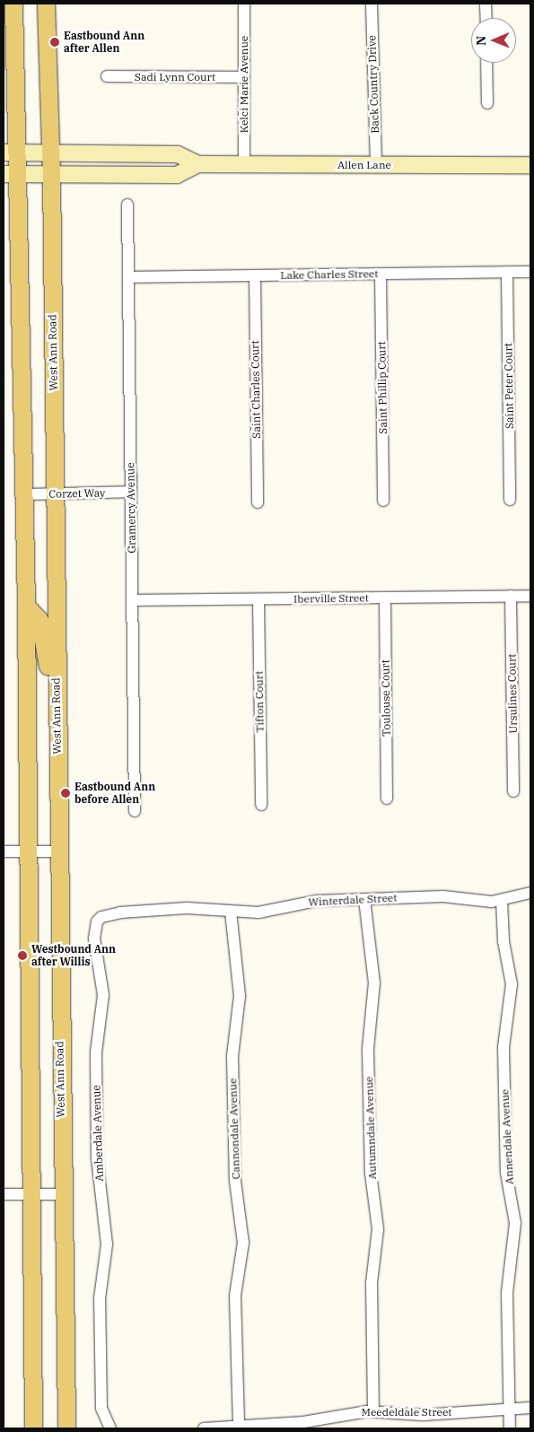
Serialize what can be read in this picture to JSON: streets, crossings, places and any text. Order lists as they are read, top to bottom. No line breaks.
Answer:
{"streets":{"main road":["Allen Lane","West Ann Road"],"street":["Sadi Lynn Court","Kelci Marie Avenue","Back Country Drive","Lake Charles Street","Saint Peter Court","Saint Phillip Court","Saint Charles Court","Corzet Way","Gramercy Avenue","Iberville Street","Ursulines Court","Toulouse Court","Tifton Court","Winterdale Street","Autumndale Avenue","Cannondale Avenue","Amberdale Avenue","Annendale Avenue","Meedeldale Street"]},"crossings":[["Sadi Lynn Court","Kelci Marie Avenue"],["Kelci Marie Avenue","Allen Lane"],["Back Country Drive","Allen Lane"],["Allen Lane","West Ann Road"],["Lake Charles Street","Saint Peter Court"],["Lake Charles Street","Saint Phillip Court"],["Lake Charles Street","Saint Charles Court"],["Lake Charles Street","Gramercy Avenue"],["West Ann Road","Corzet Way"],["Corzet Way","Gramercy Avenue"],["Gramercy Avenue","Iberville Street"],["Iberville Street","Ursulines Court"],["Iberville Street","Toulouse Court"],["Iberville Street","Tifton Court"],["Winterdale Street","Autumndale Avenue"],["Winterdale Street","Cannondale Avenue"],["Winterdale Street","Amberdale Avenue"],["Winterdale Street","Annendale Avenue"],["Autumndale Avenue","Meedeldale Street"],["Cannondale Avenue","Meedeldale Street"],["Annendale Avenue","Meedeldale Street"]],"places":["Eastbound Ann after Allen","Eastbound Ann before Allen","Westbound Ann after Willis"],"north":"left"}
